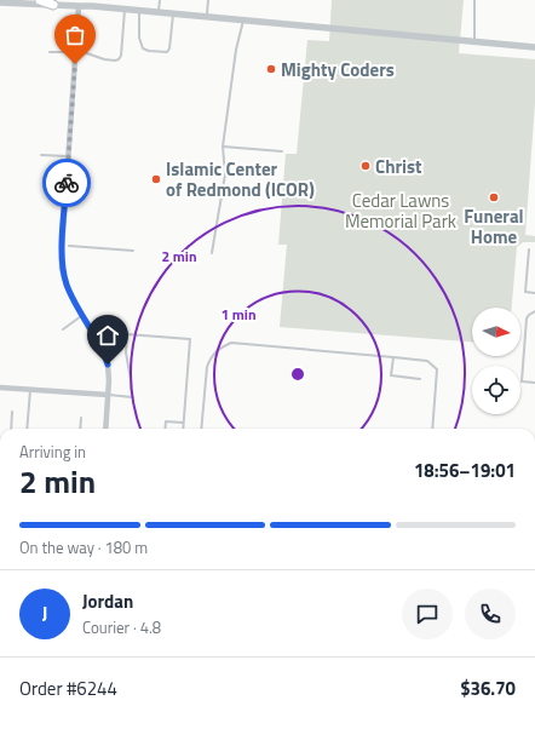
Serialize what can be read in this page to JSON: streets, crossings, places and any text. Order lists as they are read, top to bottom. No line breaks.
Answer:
{"parks":["Cedar Lawns Memorial Park"],"places":["Mighty Coders","Christ","Islamic Center of Redmond (ICOR)","Funeral Home"],"north":"right","page":{"heading":["2 min","Arriving in","18:56–19:01"],"panel":["Jordan","Courier · 4.8","Order #6244","$36.70"],"bar":"On the way · 180 m","round":"J"},"rings":["2 min","1 min"]}
